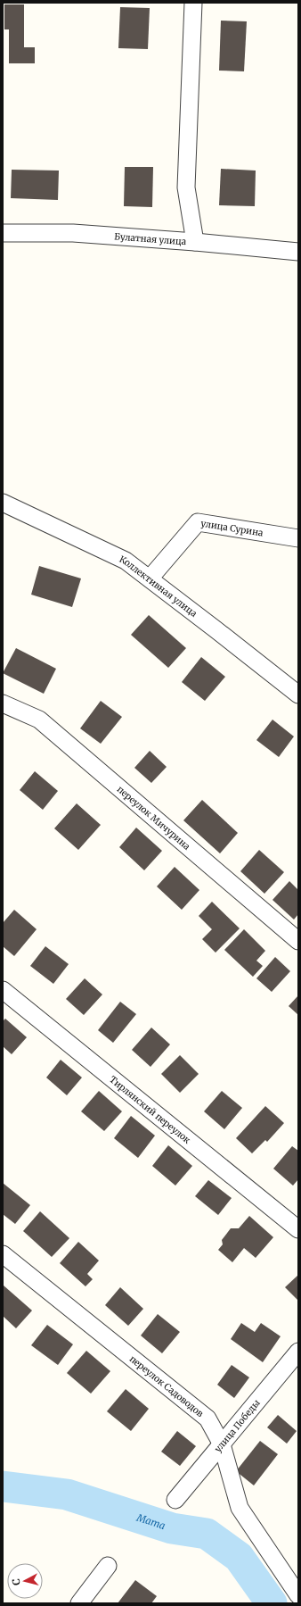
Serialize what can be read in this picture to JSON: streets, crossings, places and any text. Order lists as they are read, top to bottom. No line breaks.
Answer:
{"streets":{"street":["Булатная улица","улица Сурина","Коллективная улица","переулок Мичурина","Тирлянский переулок","переулок Садоводов","улица Победы"]},"crossings":[["улица Сурина","Коллективная улица"],["переулок Садоводов","улица Победы"]],"water":["Мата"],"north":"left"}
